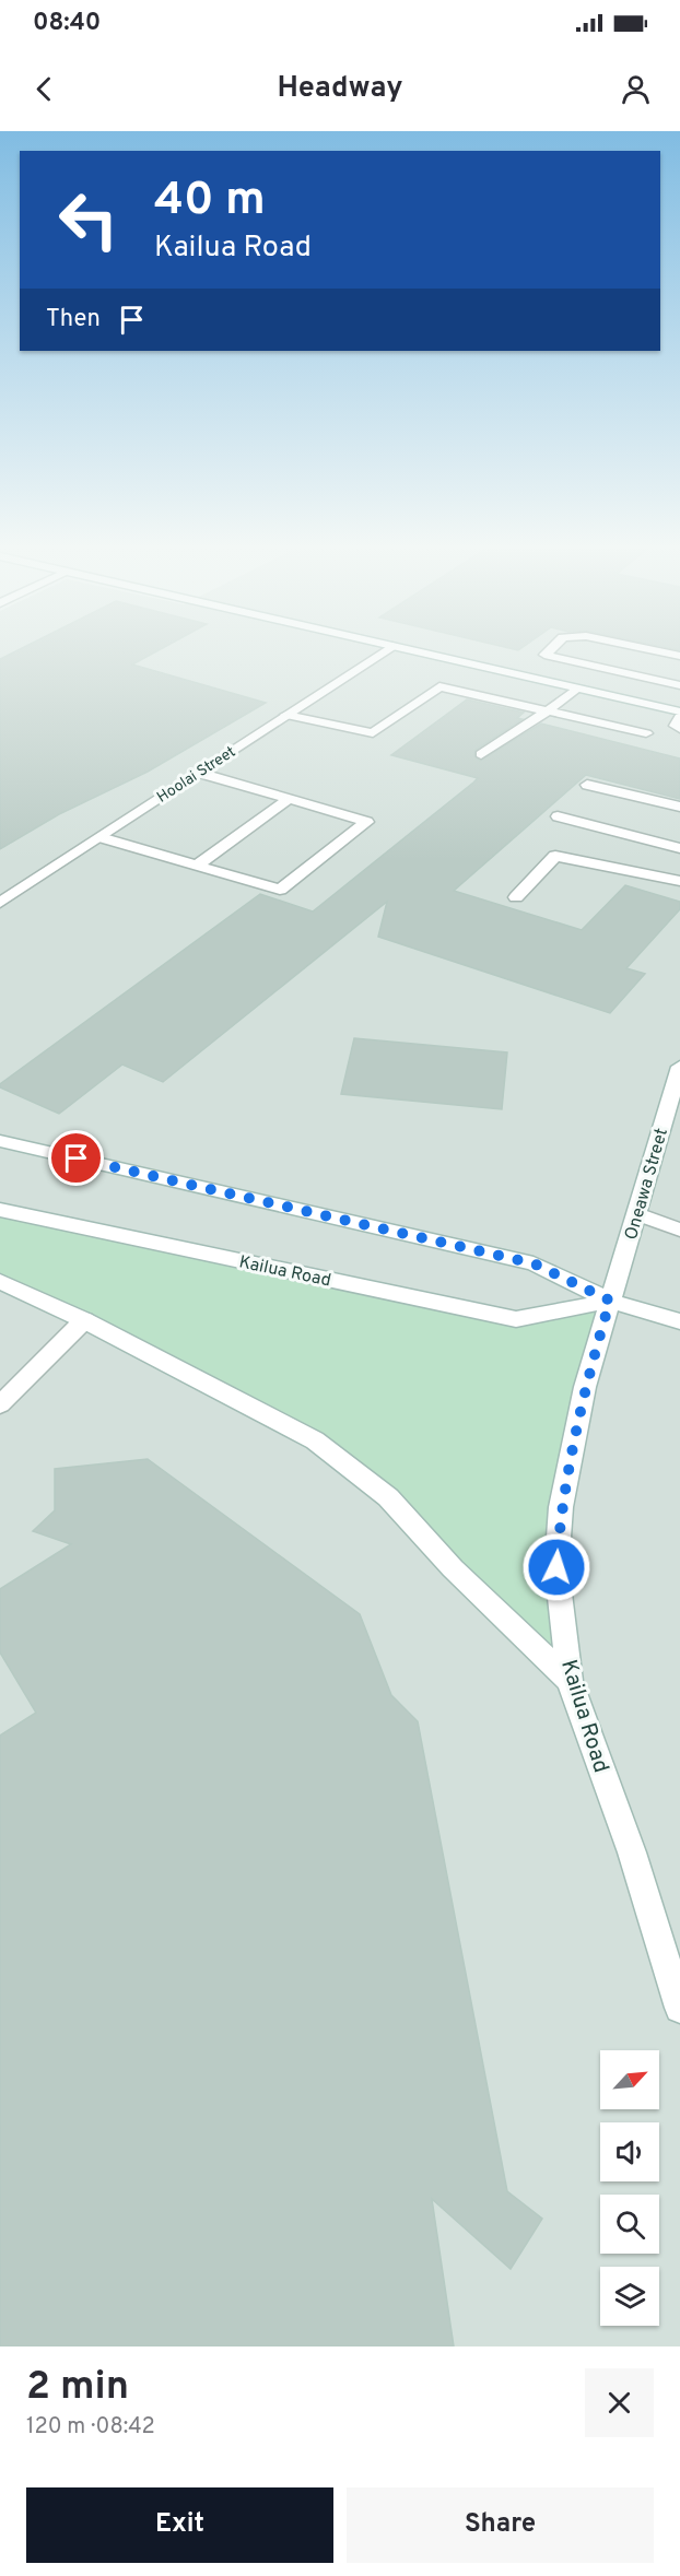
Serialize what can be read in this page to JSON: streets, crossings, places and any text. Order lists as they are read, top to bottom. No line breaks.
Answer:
{"streets":{"street":["Hoolai Street","Oneawa Street","Kailua Road"]},"crossings":[["Oneawa Street","Kailua Road"]],"north":"top right","page":{"status":"08:40","header":"Headway","turn":["40 m","Kailua Road"],"then":"Then","heading":["2 min","120 m · 08:42"],"buttons":["Exit","Share"]}}
